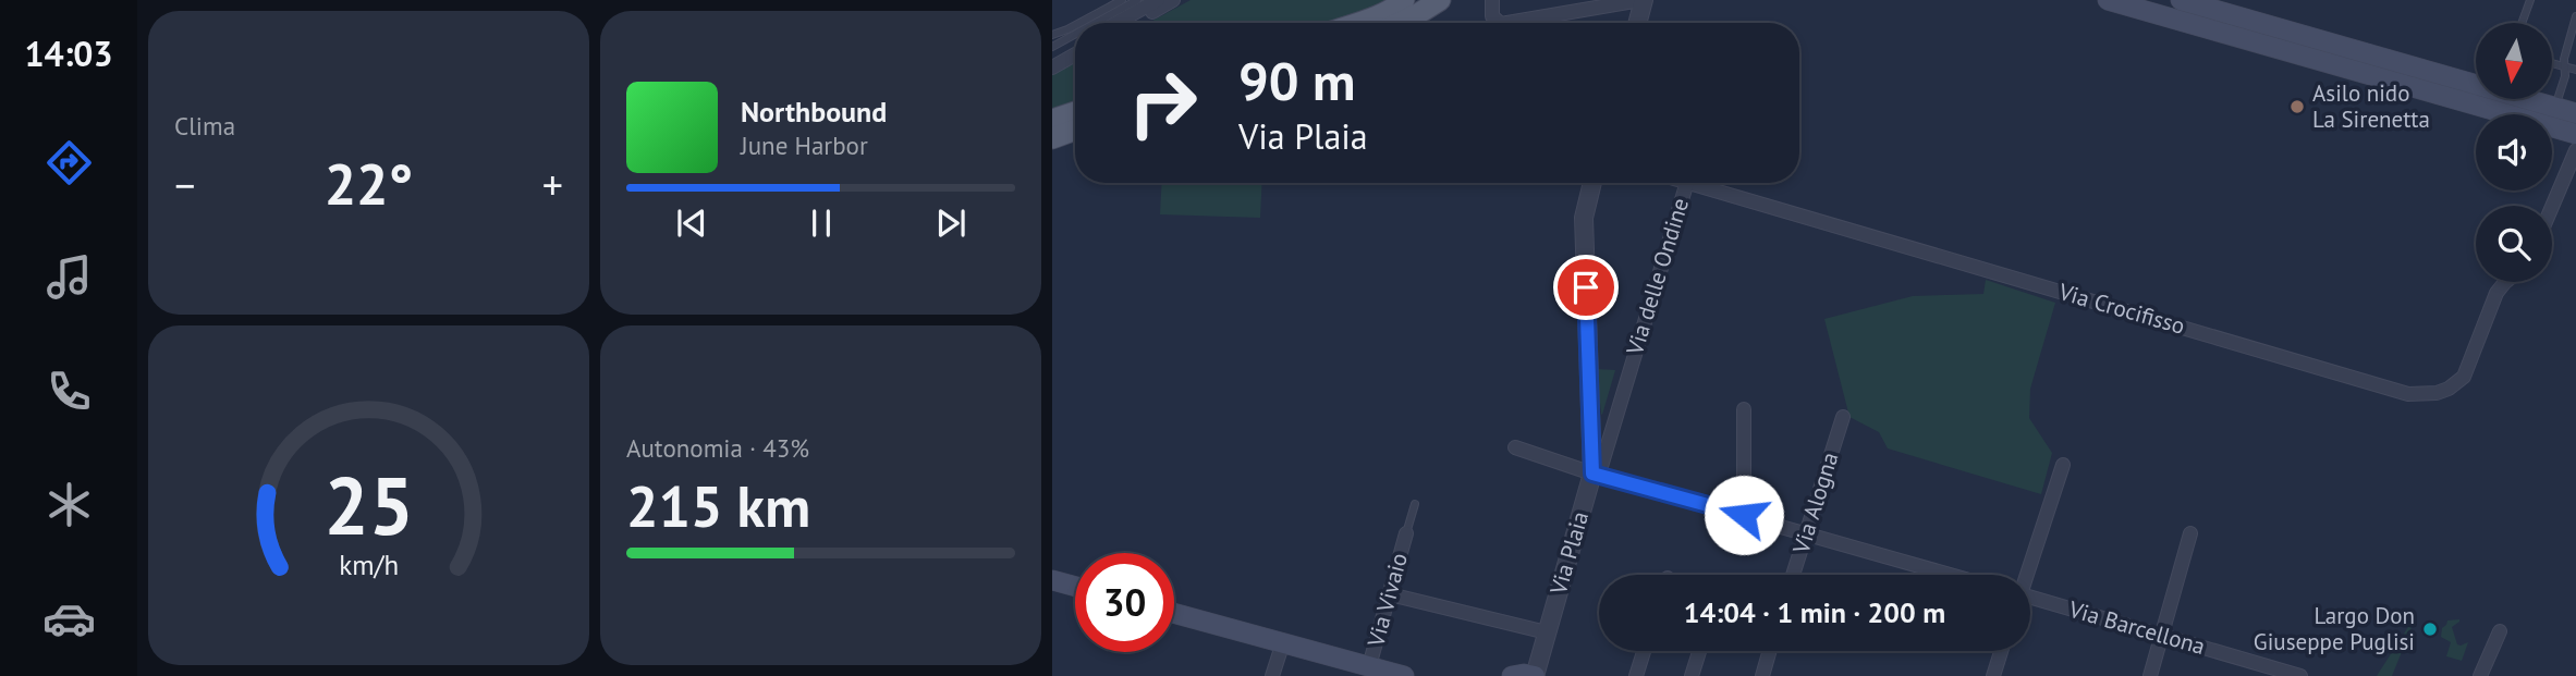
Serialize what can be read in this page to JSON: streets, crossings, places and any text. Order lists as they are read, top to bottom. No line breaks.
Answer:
{"streets":{"street":["Via delle Ondine","Via Crocifisso","Via Alogna","Via Plaia","Via Vivaio","Via Barcellona"]},"crossings":[["Via delle Ondine","Via Plaia"]],"places":["Asilo nido La Sirenetta","Largo Don Giuseppe Puglisi"],"north":"bottom","page":{"tabs":"14:03","tile":["Clima",["Autonomia · 43%","215 km"]],"turn":["90 m","Via Plaia"],"song":["Northbound","June Harbor"],"heat":["−","22°","+"],"limit":"30","trip":"14:04 · 1 min · 200 m","gauge":["25","km/h"]}}
